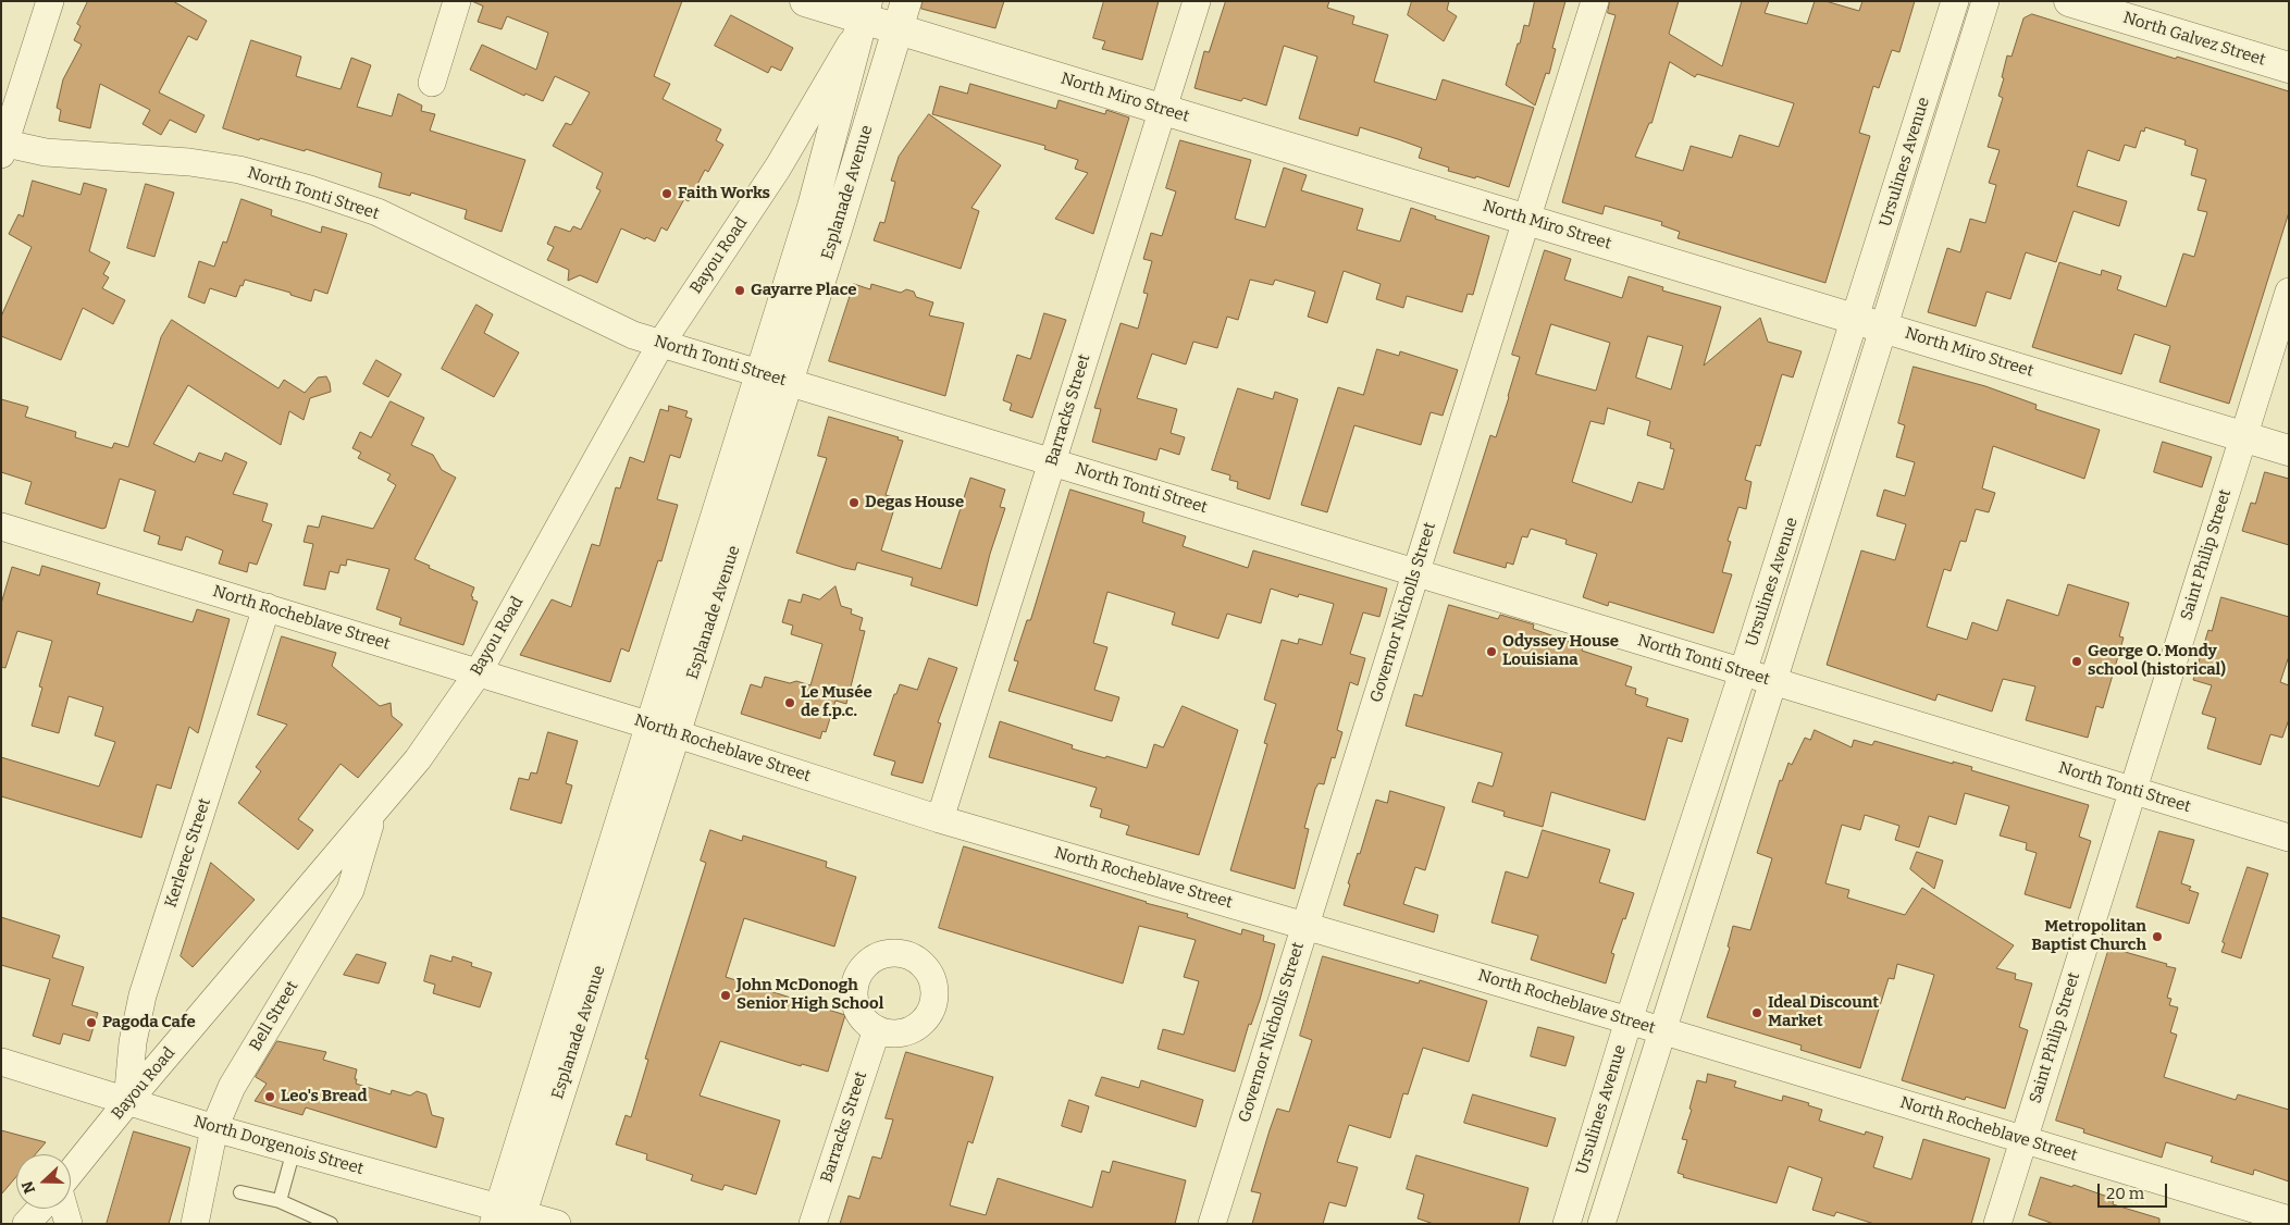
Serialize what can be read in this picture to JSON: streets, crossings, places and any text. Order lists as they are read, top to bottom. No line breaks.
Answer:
{"streets":{"street":["North Galvez Street","North Miro Street","Ursulines Avenue","Esplanade Avenue","North Tonti Street","Bayou Road","Barracks Street","Saint Philip Street","Governor Nicholls Street","North Rocheblave Street","Kerlerec Street","Bell Street","North Dorgenois Street"]},"crossings":[["North Miro Street","Ursulines Avenue"],["North Miro Street","Esplanade Avenue"],["North Miro Street","Bayou Road"],["North Miro Street","Barracks Street"],["North Miro Street","Saint Philip Street"],["North Miro Street","Governor Nicholls Street"],["Ursulines Avenue","North Tonti Street"],["Ursulines Avenue","North Rocheblave Street"],["Esplanade Avenue","North Tonti Street"],["Esplanade Avenue","Bayou Road"],["Esplanade Avenue","North Rocheblave Street"],["Esplanade Avenue","North Dorgenois Street"],["North Tonti Street","Bayou Road"],["North Tonti Street","Barracks Street"],["North Tonti Street","Saint Philip Street"],["North Tonti Street","Governor Nicholls Street"],["Bayou Road","North Rocheblave Street"],["Bayou Road","Kerlerec Street"],["Bayou Road","Bell Street"],["Bayou Road","North Dorgenois Street"],["Barracks Street","North Rocheblave Street"],["Saint Philip Street","North Rocheblave Street"],["Governor Nicholls Street","North Rocheblave Street"],["North Rocheblave Street","Kerlerec Street"],["Kerlerec Street","North Dorgenois Street"],["Bell Street","North Dorgenois Street"]],"places":["Faith Works","Gayarre Place","Degas House","Odyssey House Louisiana","George O. Mondy school (historical)","Le Musée de f.p.c.","Metropolitan Baptist Church","John McDonogh Senior High School","Ideal Discount Market","Pagoda Cafe","Leo's Bread"],"scale_bar":"20 m","north":"left"}
